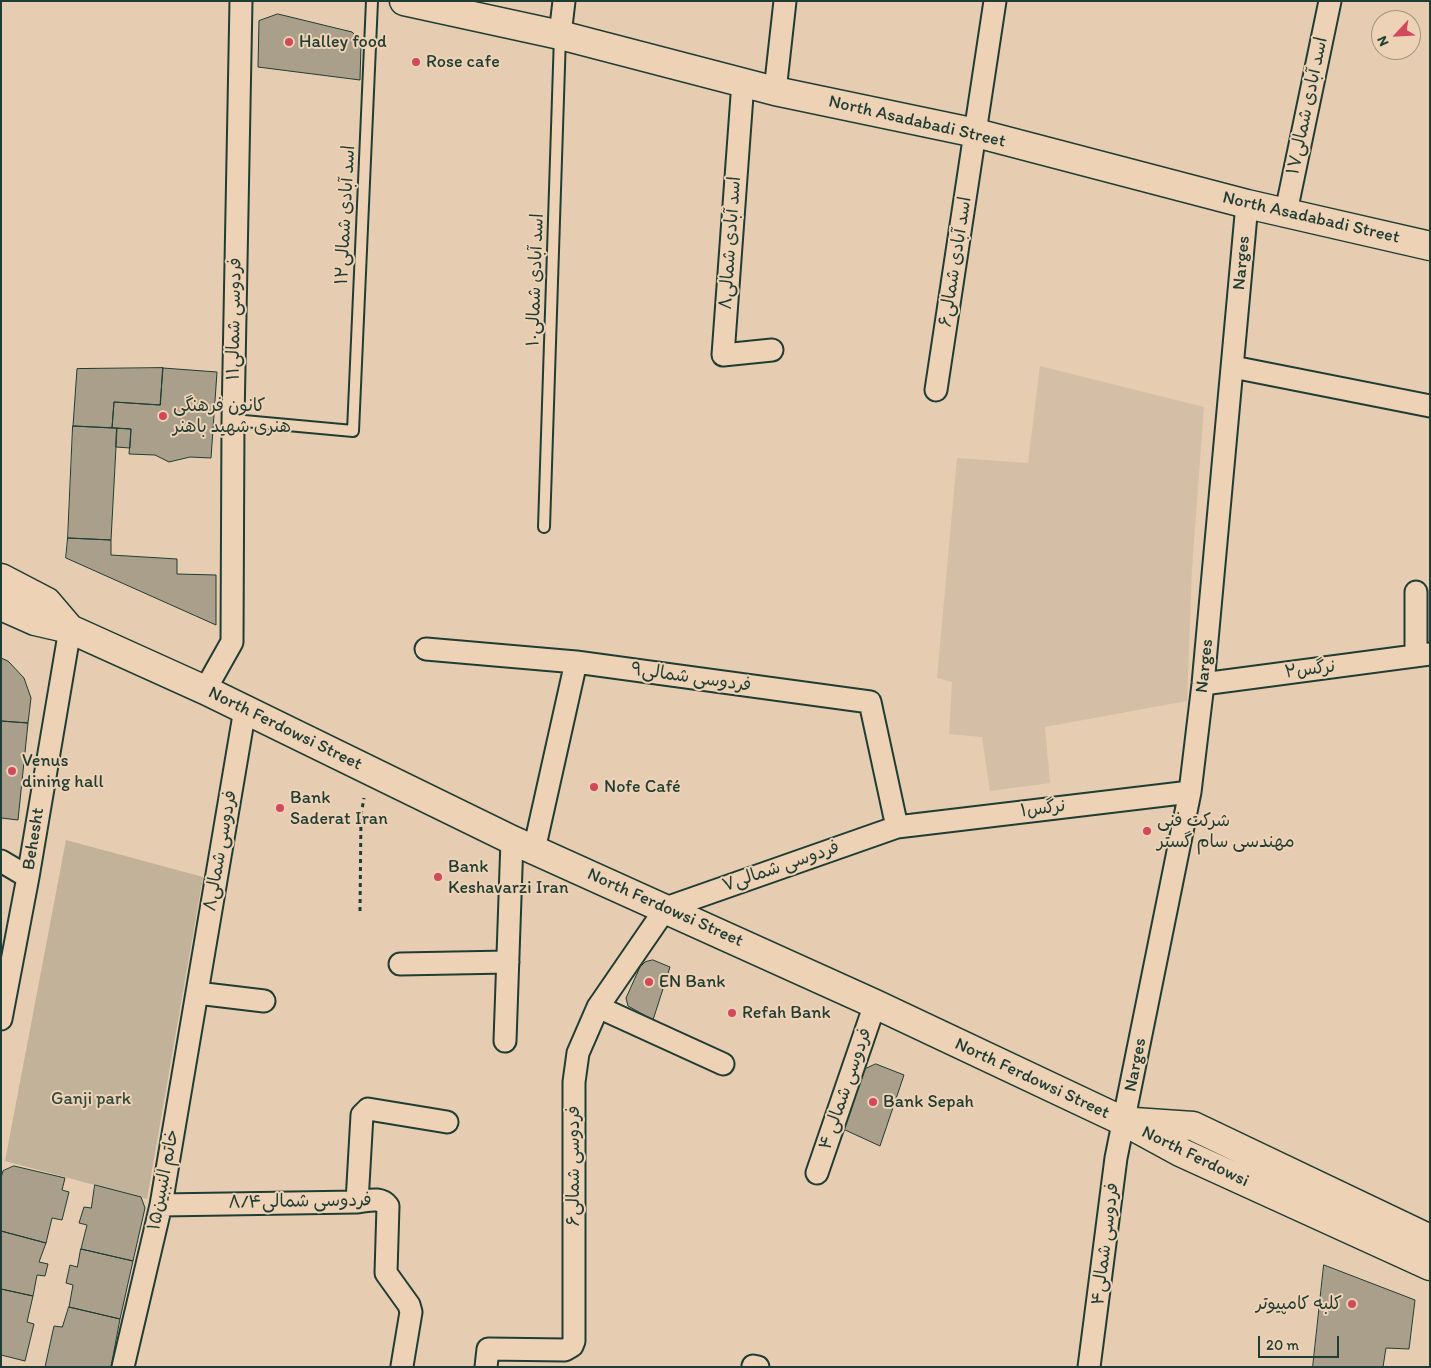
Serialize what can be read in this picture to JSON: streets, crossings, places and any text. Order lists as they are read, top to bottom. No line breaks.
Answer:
{"streets":{"main road":["North Asadabadi Street","North Ferdowsi Street","North Ferdowsi"],"street":["اسد آبادی شمالی۱۷","اسد آبادی شمالی۸","اسد آبادی شمالی۶","Narges","فردوسی شمالی۱۱","نرگس۲","فردوسی شمالی۹","نرگس۱","Behesht","فردوسی شمالی۸","فردوسی شمالی۷","فردوسی شمالی ۴","فردوسی شمالی۶","خاتم النببین۱۵","فردوسی شمالی۸/۴","فردوسی شمالی۴"],"lane":["اسد آبادی شمالی۱۲","اسد آبادی شمالی۱۰"]},"crossings":[["اسد آبادی شمالی۱۷","North Asadabadi Street"],["North Asadabadi Street","اسد آبادی شمالی۸"],["North Asadabadi Street","اسد آبادی شمالی۶"],["North Asadabadi Street","Narges"],["North Asadabadi Street","اسد آبادی شمالی۱۰"],["اسد آبادی شمالی۱۲","فردوسی شمالی۱۱"],["Narges","نرگس۲"],["Narges","North Ferdowsi Street"],["Narges","نرگس۱"],["Narges","North Ferdowsi"],["Narges","فردوسی شمالی۴"],["فردوسی شمالی۱۱","North Ferdowsi Street"],["فردوسی شمالی۹","نرگس۱"],["فردوسی شمالی۹","فردوسی شمالی۷"],["North Ferdowsi Street","Behesht"],["North Ferdowsi Street","فردوسی شمالی۸"],["North Ferdowsi Street","فردوسی شمالی۷"],["North Ferdowsi Street","فردوسی شمالی ۴"],["North Ferdowsi Street","North Ferdowsi"],["North Ferdowsi Street","فردوسی شمالی۶"],["North Ferdowsi Street","فردوسی شمالی۴"],["نرگس۱","فردوسی شمالی۷"],["فردوسی شمالی۸","خاتم النببین۱۵"],["فردوسی شمالی۷","فردوسی شمالی۶"],["North Ferdowsi","فردوسی شمالی۴"],["خاتم النببین۱۵","فردوسی شمالی۸/۴"]],"parks":["Ganji park"],"places":["Halley food","Rose cafe","کانون فرهنگی هنری شهید باهنر","Venus dining hall","Nofe Café","Bank Saderat Iran","شرکت فنی مهندسی سام گستر","Bank Keshavarzi Iran","EN Bank","Refah Bank","Bank Sepah","کلبه کامپیوتر"],"scale_bar":"20 m","north":"bottom left"}
